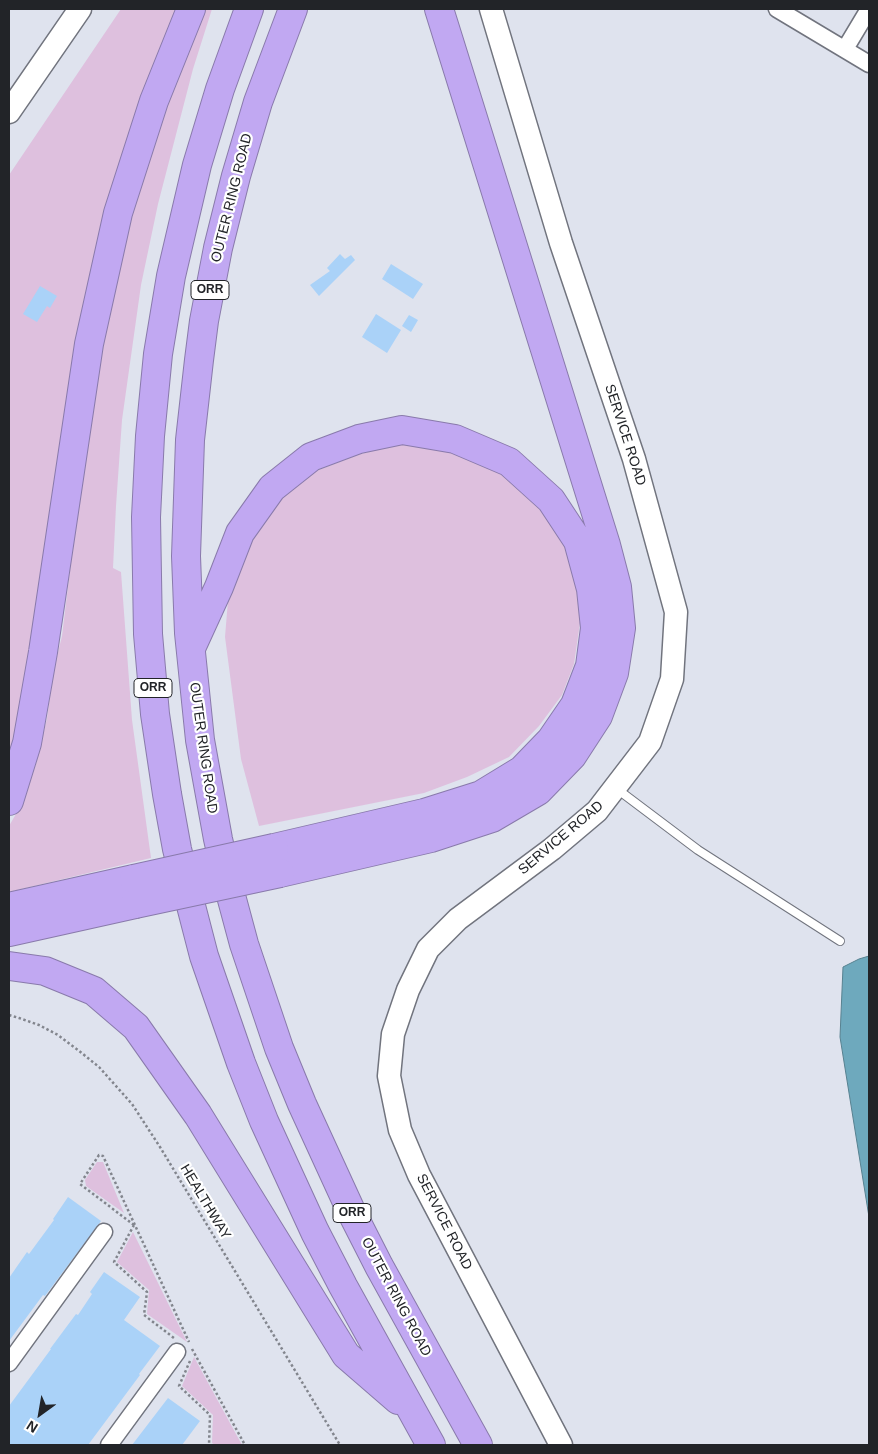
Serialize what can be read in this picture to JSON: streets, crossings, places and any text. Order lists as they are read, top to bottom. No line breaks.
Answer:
{"streets":{"highway":["OUTER RING ROAD","ORR"],"main road":["SERVICE ROAD"],"path":["HEALTHWAY"]},"north":"bottom left"}
